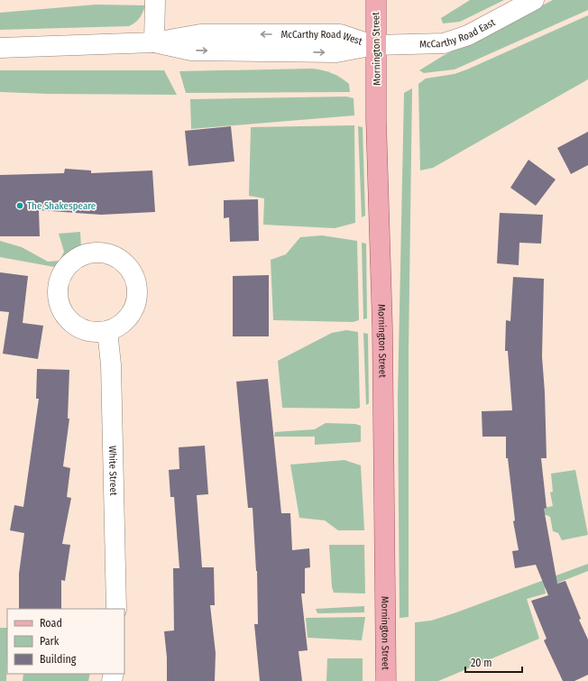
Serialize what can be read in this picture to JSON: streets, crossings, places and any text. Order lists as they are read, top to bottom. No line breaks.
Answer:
{"streets":{"main road":["Mornington Street"],"street":["McCarthy Road East","McCarthy Road West","White Street"]},"crossings":[["McCarthy Road East","McCarthy Road West"],["McCarthy Road East","Mornington Street"],["McCarthy Road West","Mornington Street"]],"places":["The Shakespeare"],"legend":["Road","Park","Building"],"scale_bar":"20 m"}
